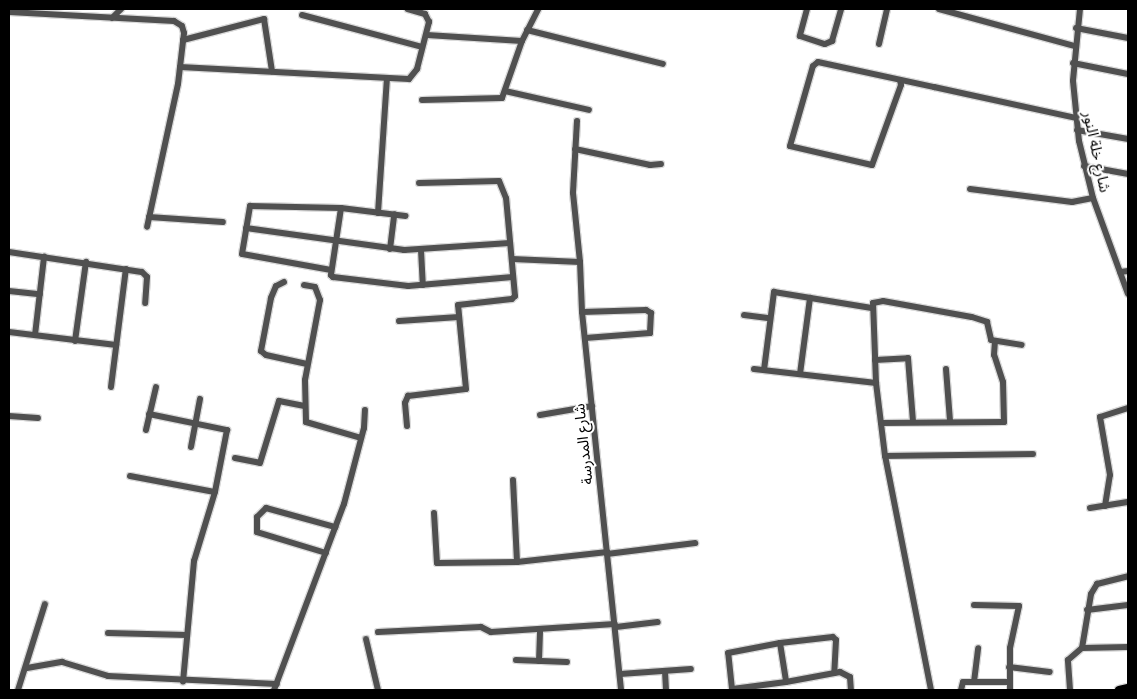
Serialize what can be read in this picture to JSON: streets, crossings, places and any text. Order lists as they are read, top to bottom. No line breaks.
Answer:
{"streets":{"street":["شارع خلة النور","شارع المدرسة"]}}
